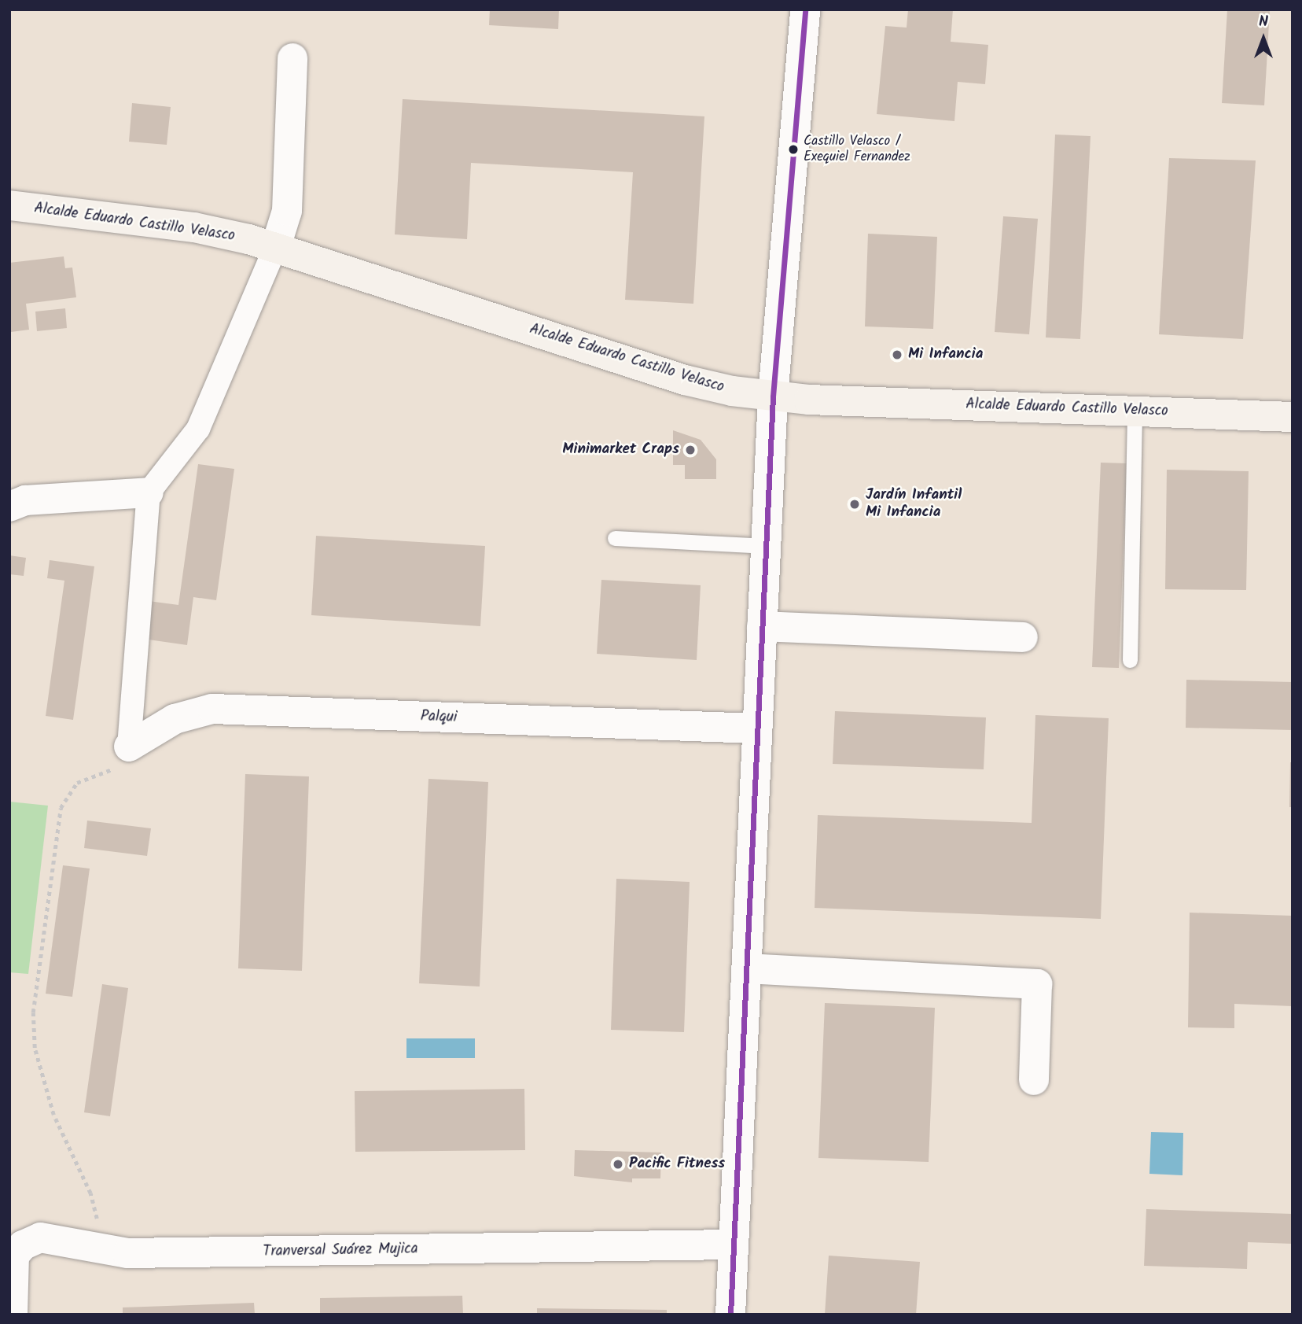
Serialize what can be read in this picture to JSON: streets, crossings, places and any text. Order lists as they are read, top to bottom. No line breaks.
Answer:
{"streets":{"main road":["Alcalde Eduardo Castillo Velasco"],"street":["Palqui","Tranversal Suárez Mujica"]},"places":["Castillo Velasco / Exequiel Fernandez","Mi Infancia","Minimarket Craps","Jardín Infantil Mi Infancia","Pacific Fitness"],"north":"top"}
